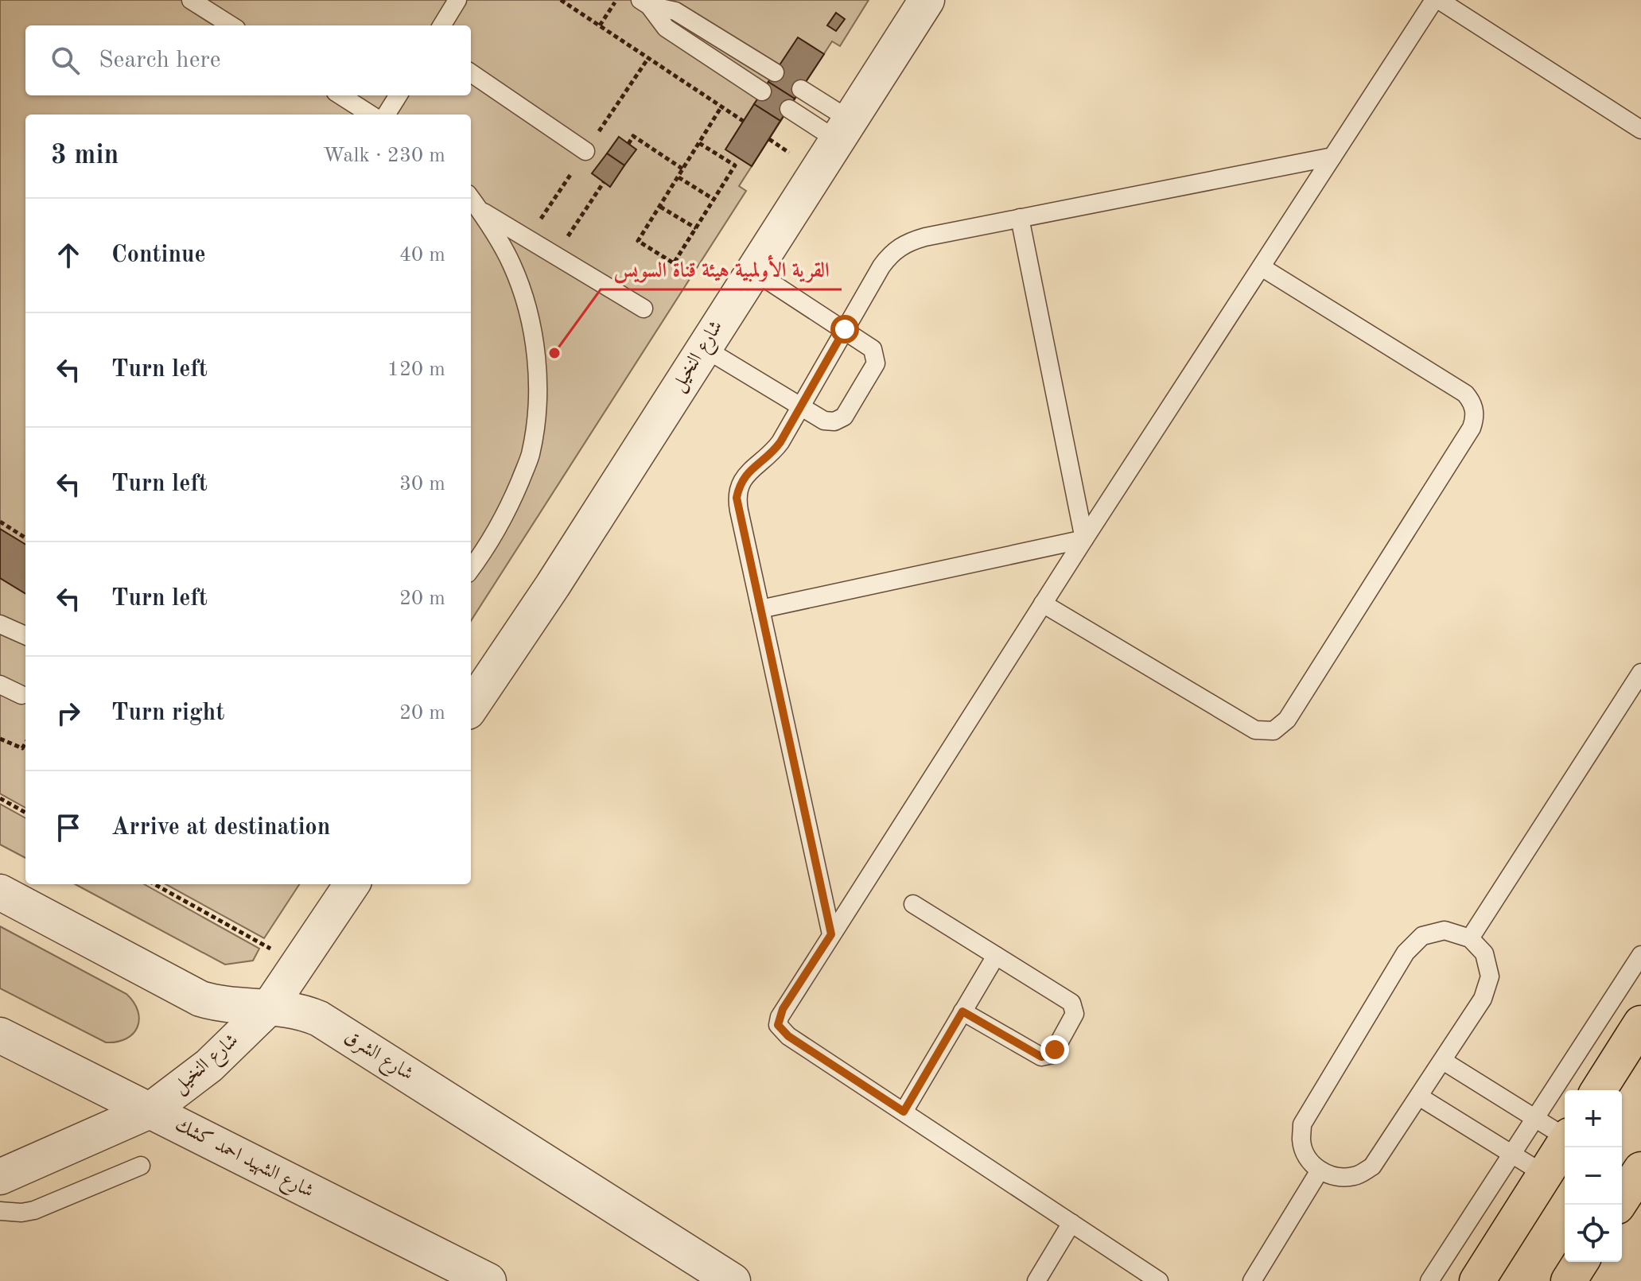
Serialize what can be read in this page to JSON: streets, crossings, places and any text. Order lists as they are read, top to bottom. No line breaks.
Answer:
{"streets":{"street":["شارع النخيل","شارع الشرق","شارع الشهيد احمد كشك"]},"crossings":[["شارع النخيل","شارع الشرق"],["شارع النخيل","شارع الشهيد احمد كشك"]],"places":["القرية الأولمبية هيئة قناة السويس"],"page":{"search":"Search here","heading":["3 min","Walk · 230 m"],"list":[["Continue","40 m"],["Turn left","120 m"],["Turn left","30 m"],["Turn left","20 m"],["Turn right","20 m"],"Arrive at destination"],"map_buttons":["+","−"]}}
